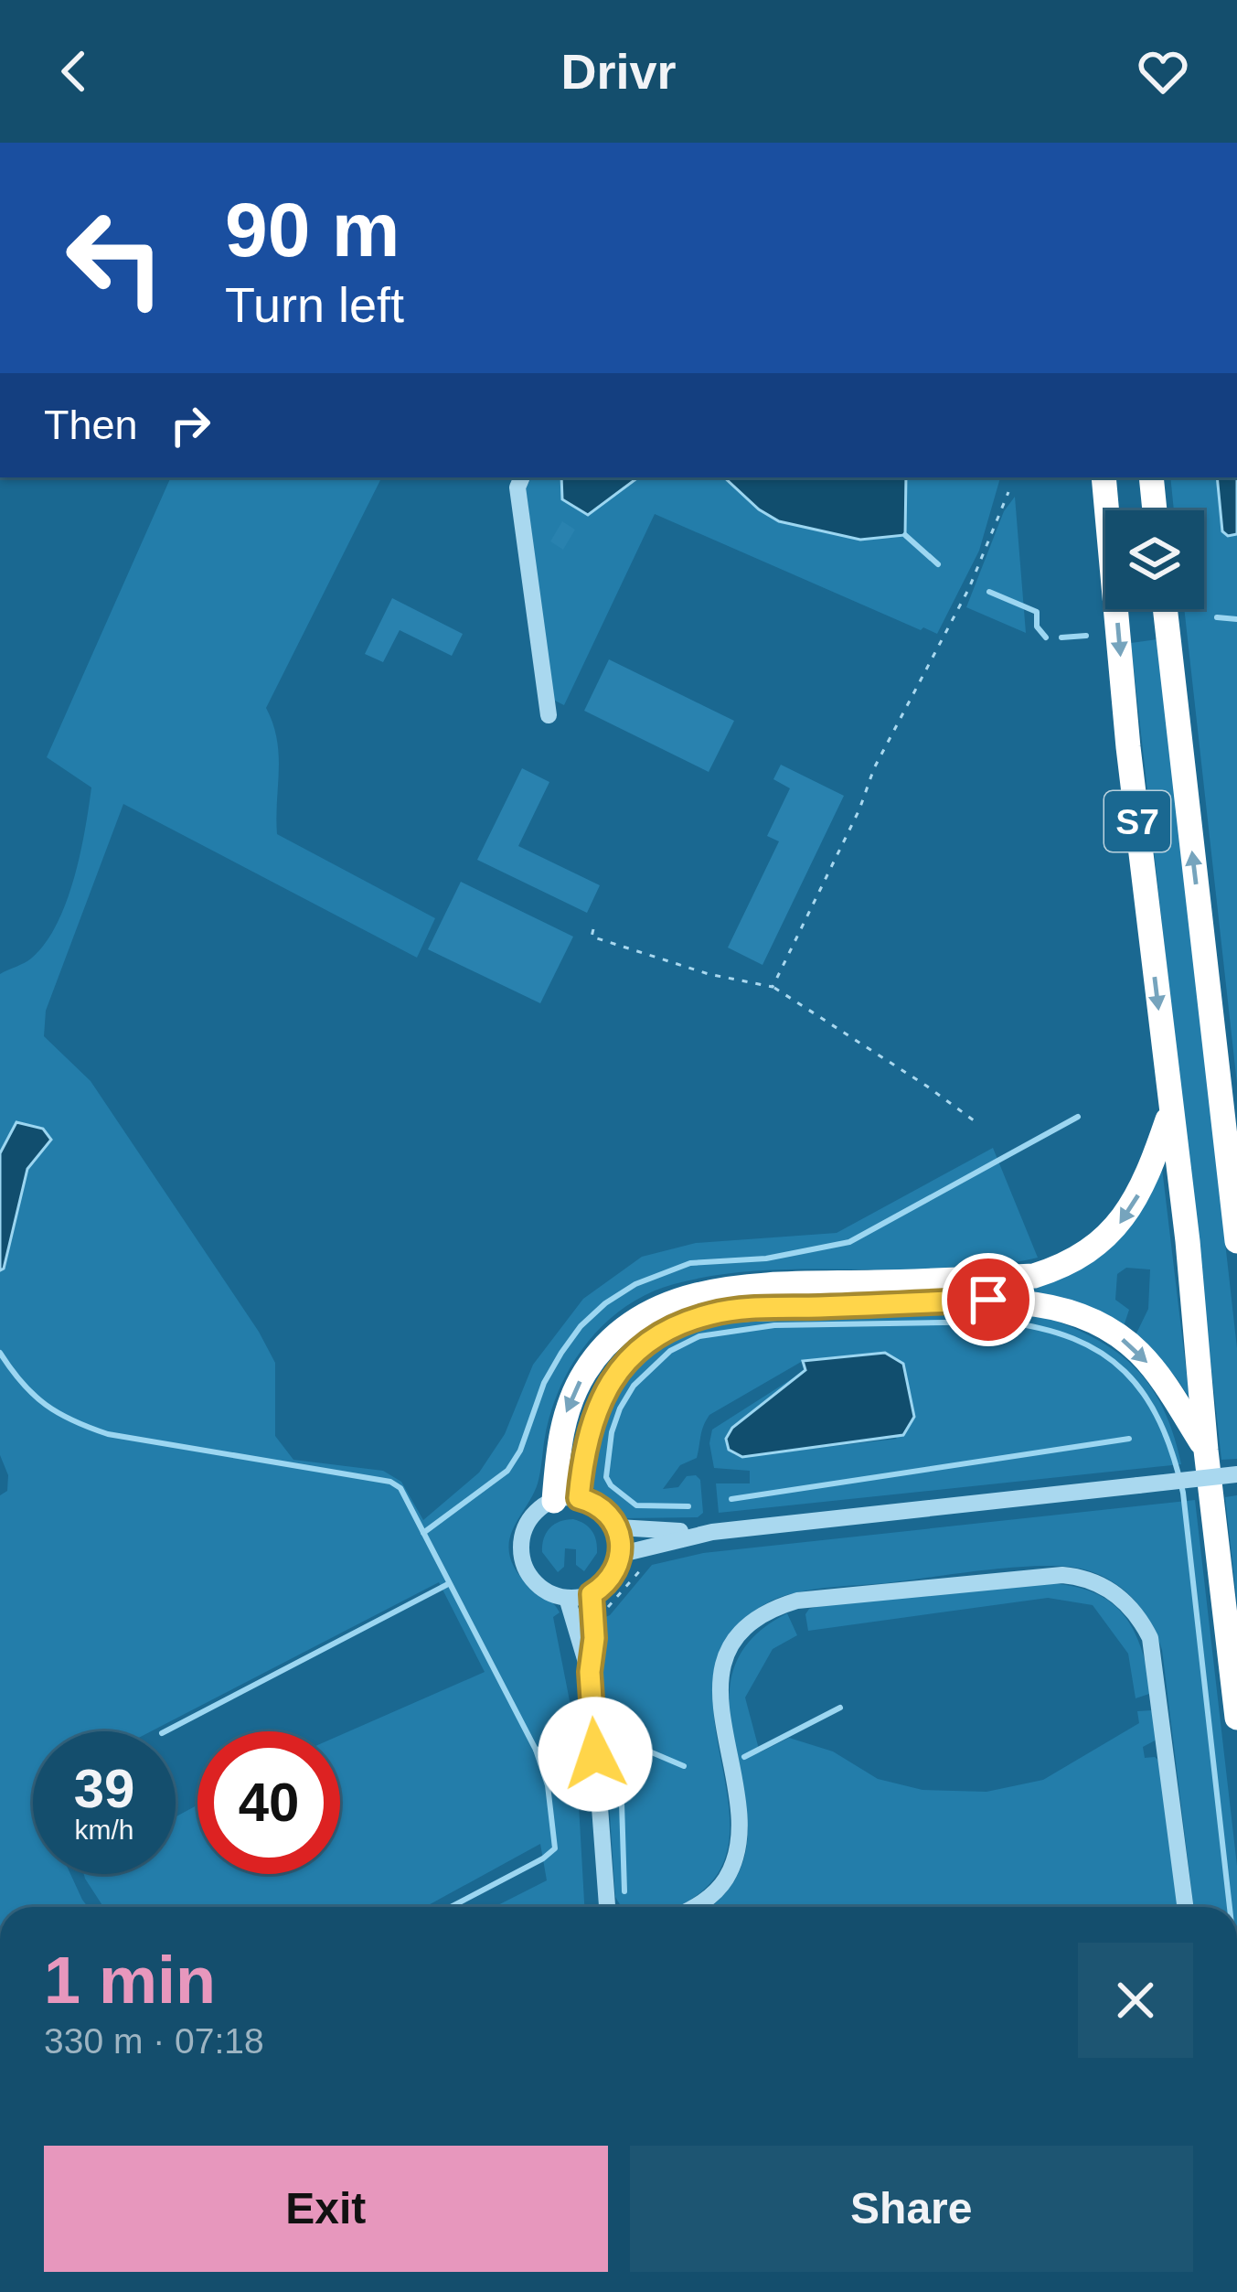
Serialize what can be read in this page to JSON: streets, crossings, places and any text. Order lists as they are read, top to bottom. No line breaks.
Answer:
{"streets":{"highway":["S7"]},"page":{"header":"Drivr","turn":["90 m","Turn left"],"then":"Then","speed":"39 km/h","limit":"40","heading":["1 min","330 m · 07:18"],"buttons":["Exit","Share"]}}
